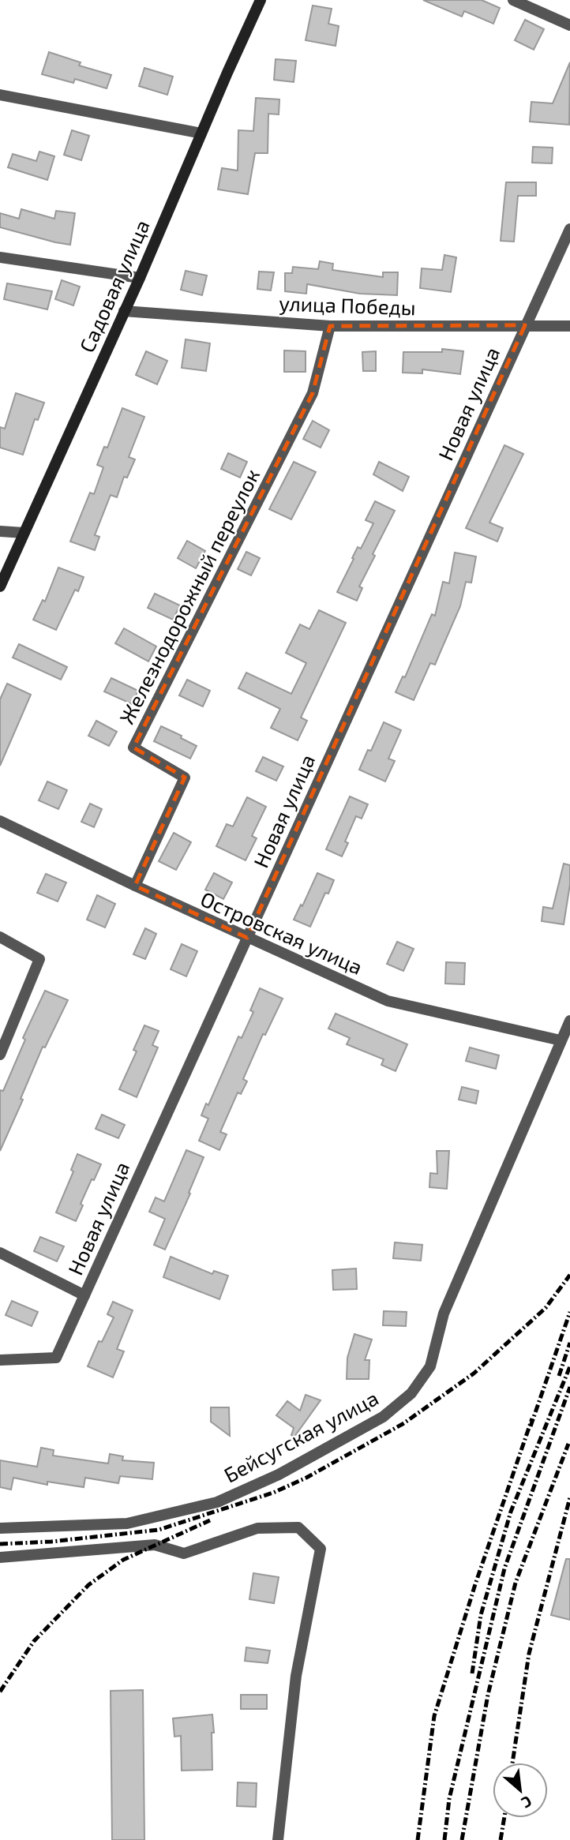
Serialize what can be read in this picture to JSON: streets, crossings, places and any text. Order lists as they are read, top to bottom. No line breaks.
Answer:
{"streets":{"street":["Садовая улица","улица Победы","Новая улица","Железнодорожный переулок","Островская улица","Бейсугская улица"]},"crossings":[["Садовая улица","улица Победы"],["улица Победы","Новая улица"],["улица Победы","Железнодорожный переулок"],["Новая улица","Островская улица"],["Железнодорожный переулок","Островская улица"],["Островская улица","Бейсугская улица"]],"north":"bottom right"}
